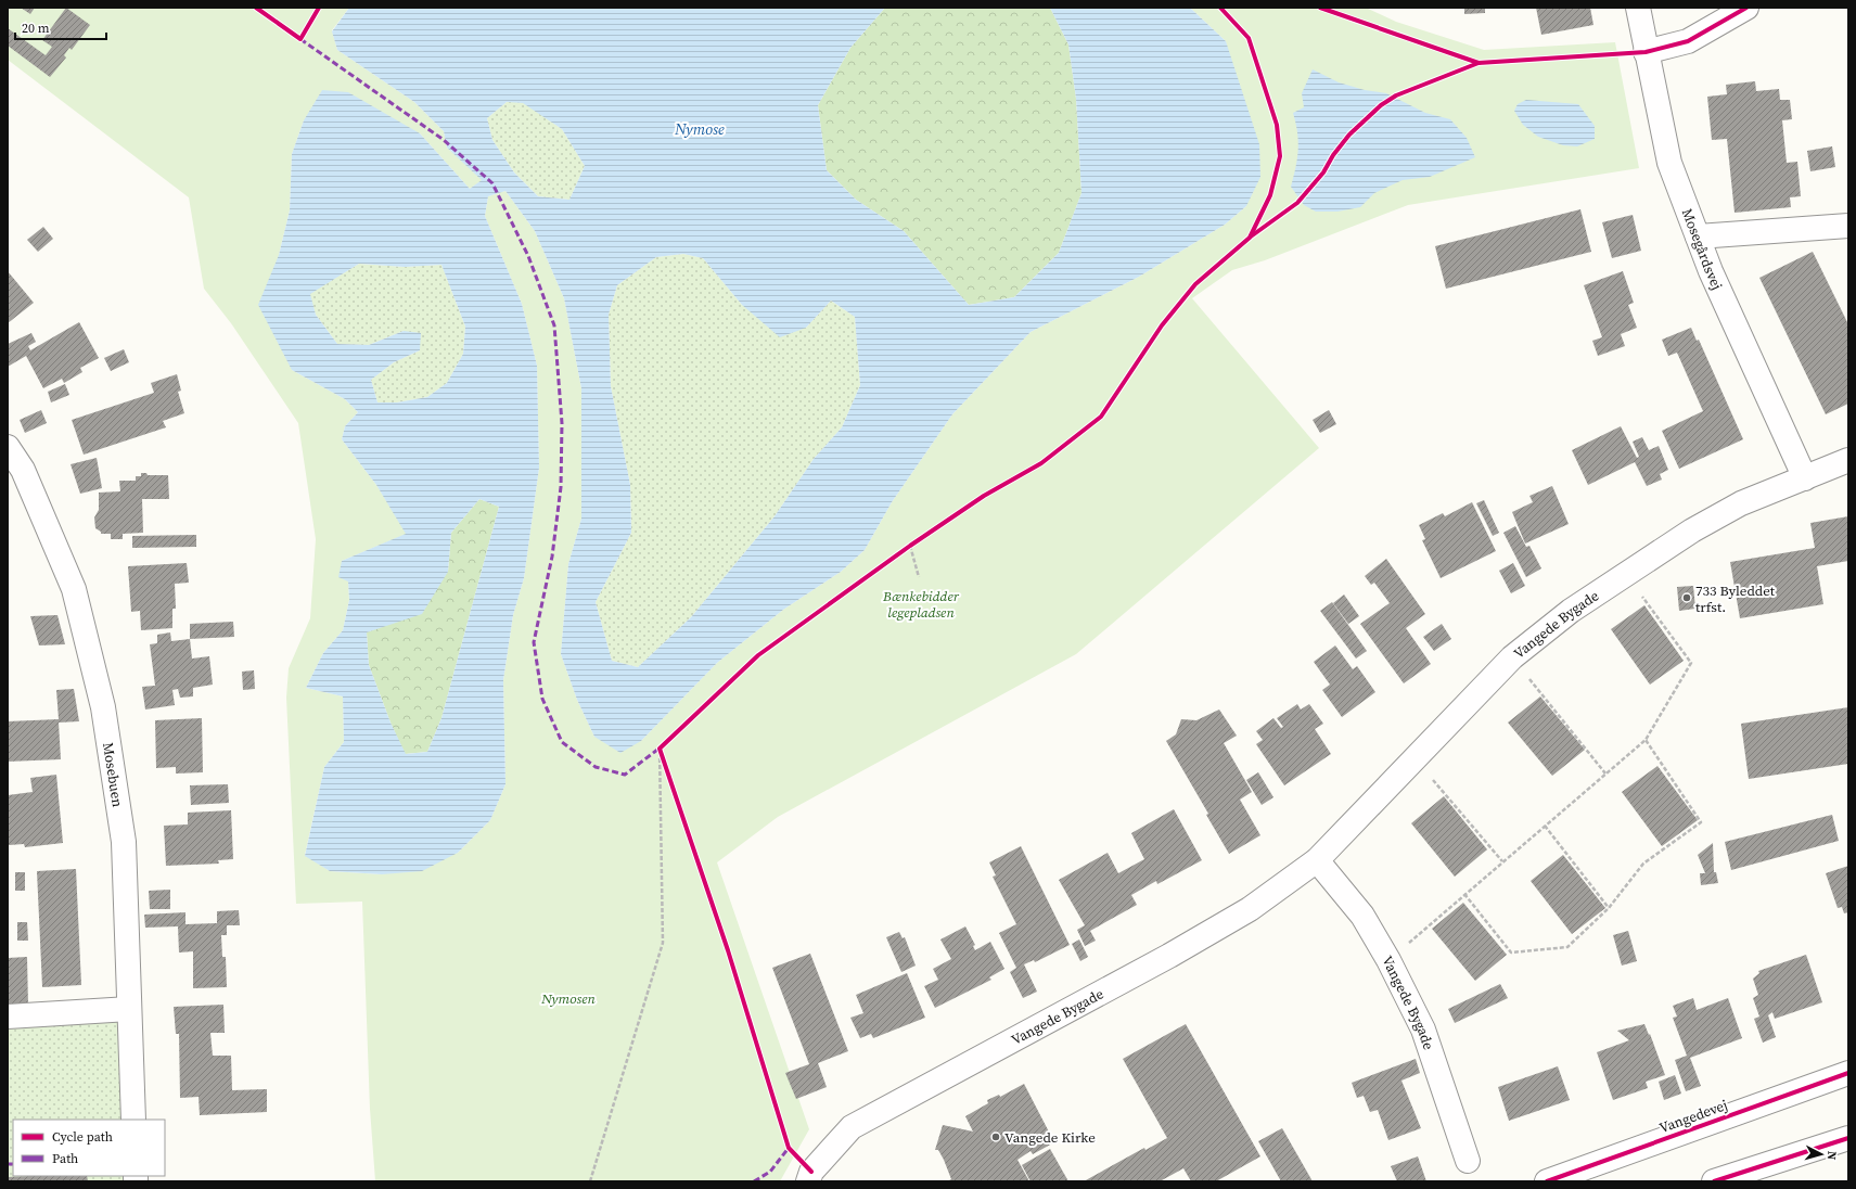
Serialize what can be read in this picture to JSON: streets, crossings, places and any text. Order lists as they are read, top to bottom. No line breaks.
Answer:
{"streets":{"street":["Mosegårdsvej","Vangede Bygade","Mosebuen","Vangedevej"]},"crossings":[["Mosegårdsvej","Vangede Bygade"]],"water":["Nymose"],"parks":["Bænkebidder legepladsen","Nymosen"],"places":["733 Byleddet trfst.","Vangede Kirke"],"legend":["Cycle path","Path"],"scale_bar":"20 m","north":"right"}
